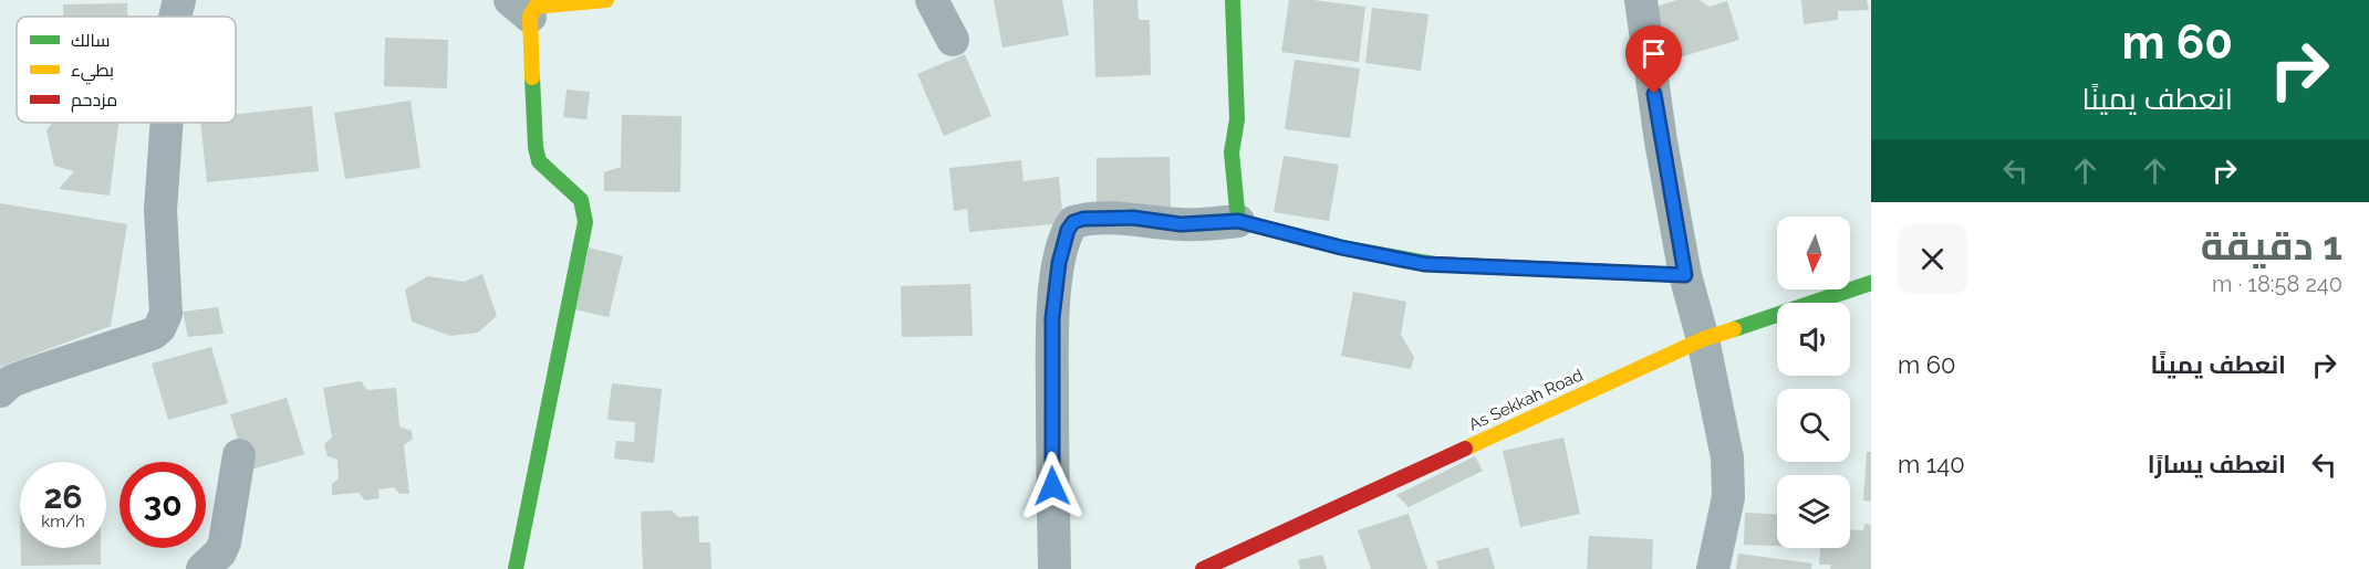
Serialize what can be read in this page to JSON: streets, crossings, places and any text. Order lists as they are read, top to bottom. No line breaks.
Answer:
{"streets":{"street":["As Sekkah Road"]},"legend":["سالك","بطيء","مزدحم"],"north":"bottom","page":{"turn":["60 m","انعطف يمينًا"],"heading":["1 دقيقة","240 m · 18:58"],"list":[{"name":"انعطف يمينًا","value":"60 m"},{"name":"انعطف يسارًا","value":"140 m"}],"speed":"26 km/h","limit":"30"}}
